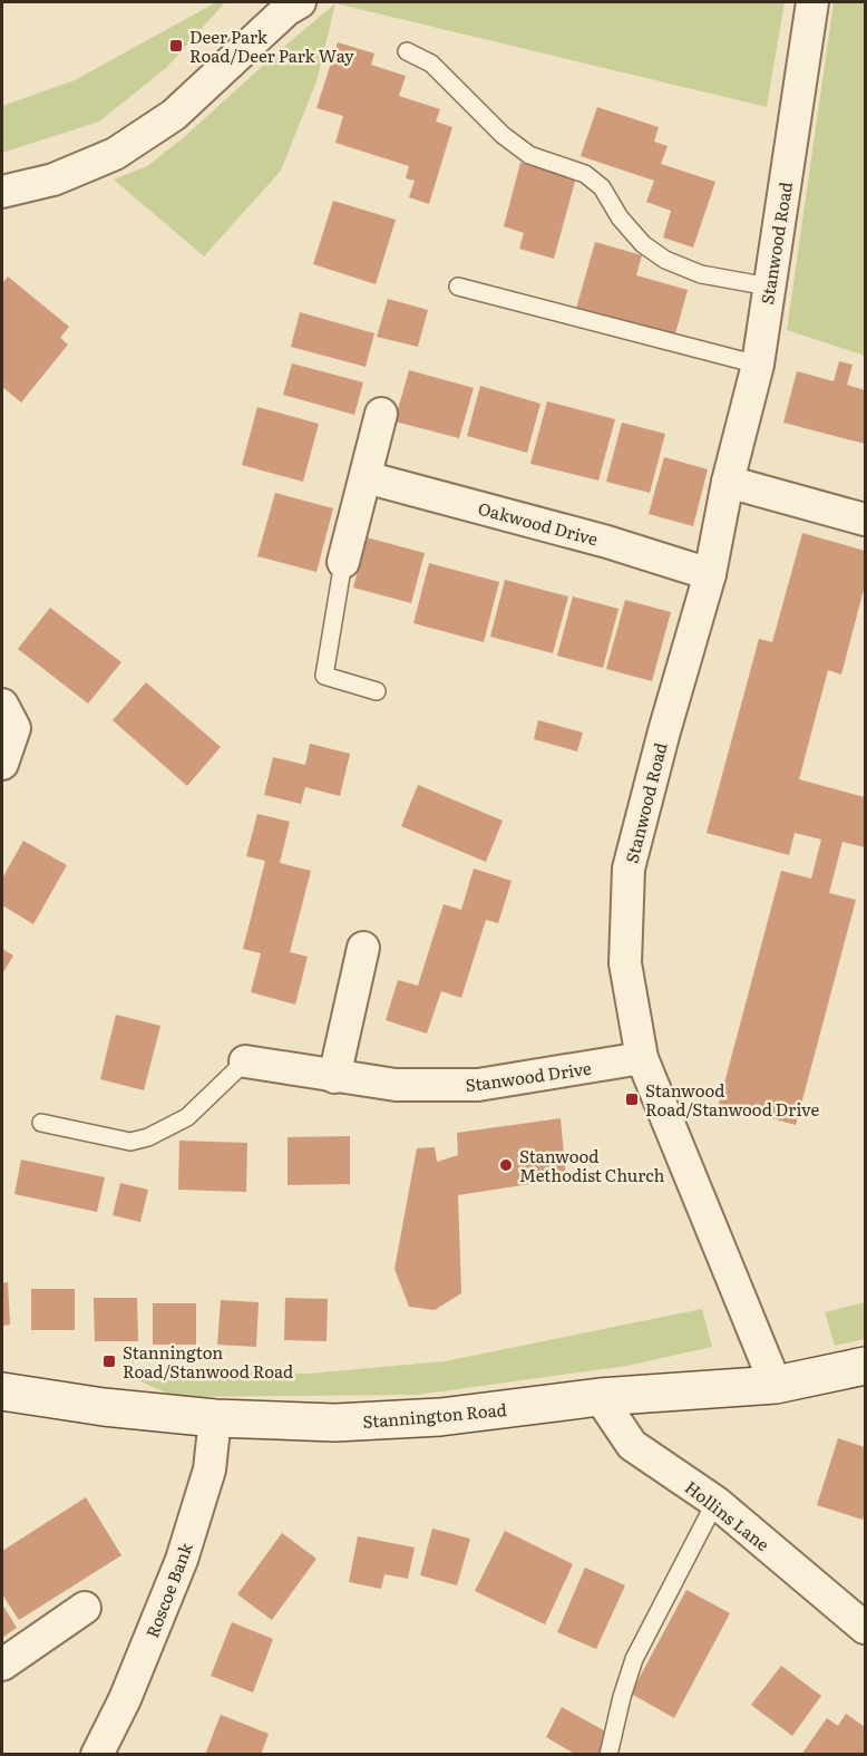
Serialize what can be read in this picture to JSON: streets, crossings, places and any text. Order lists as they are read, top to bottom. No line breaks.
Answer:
{"streets":{"main road":["Stannington Road"],"street":["Stanwood Road","Oakwood Drive","Stanwood Drive","Hollins Lane","Roscoe Bank"]},"crossings":[["Stanwood Road","Oakwood Drive"],["Stanwood Road","Stanwood Drive"],["Stanwood Road","Stannington Road"],["Stannington Road","Hollins Lane"],["Stannington Road","Roscoe Bank"]],"places":{"transit":["Deer Park Road/Deer Park Way","Stanwood Road/Stanwood Drive","Stannington Road/Stanwood Road"],"other":["Stanwood Methodist Church"]}}
